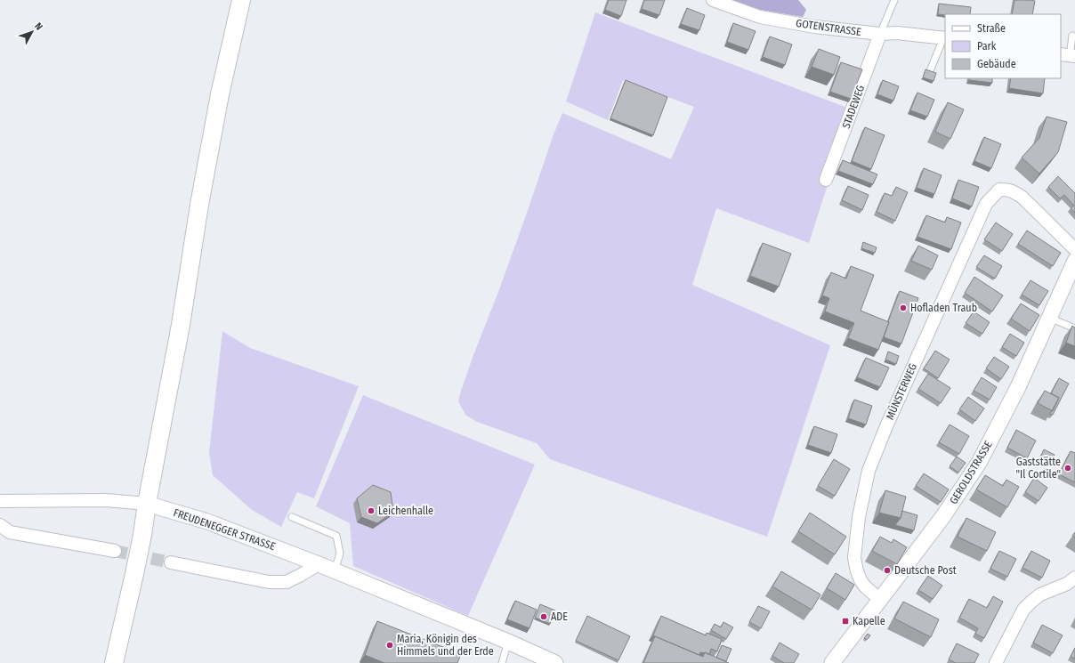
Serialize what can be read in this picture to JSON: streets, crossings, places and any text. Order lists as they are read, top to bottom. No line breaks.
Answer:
{"streets":{"street":["GOTENSTRASSE","STADEWEG","MÜNSTERWEG","GEROLDSTRASSE","FREUDENEGGER STRASSE"]},"crossings":[["GOTENSTRASSE","STADEWEG"],["MÜNSTERWEG","GEROLDSTRASSE"]],"places":{"other":["Hofladen Traub","Gaststätte \"Il Cortile\"","Leichenhalle","Deutsche Post","ADE","Maria, Königin des Himmels und der Erde"],"transit":["Kapelle"]},"legend":["Straße","Park","Gebäude"],"north":"top right"}
